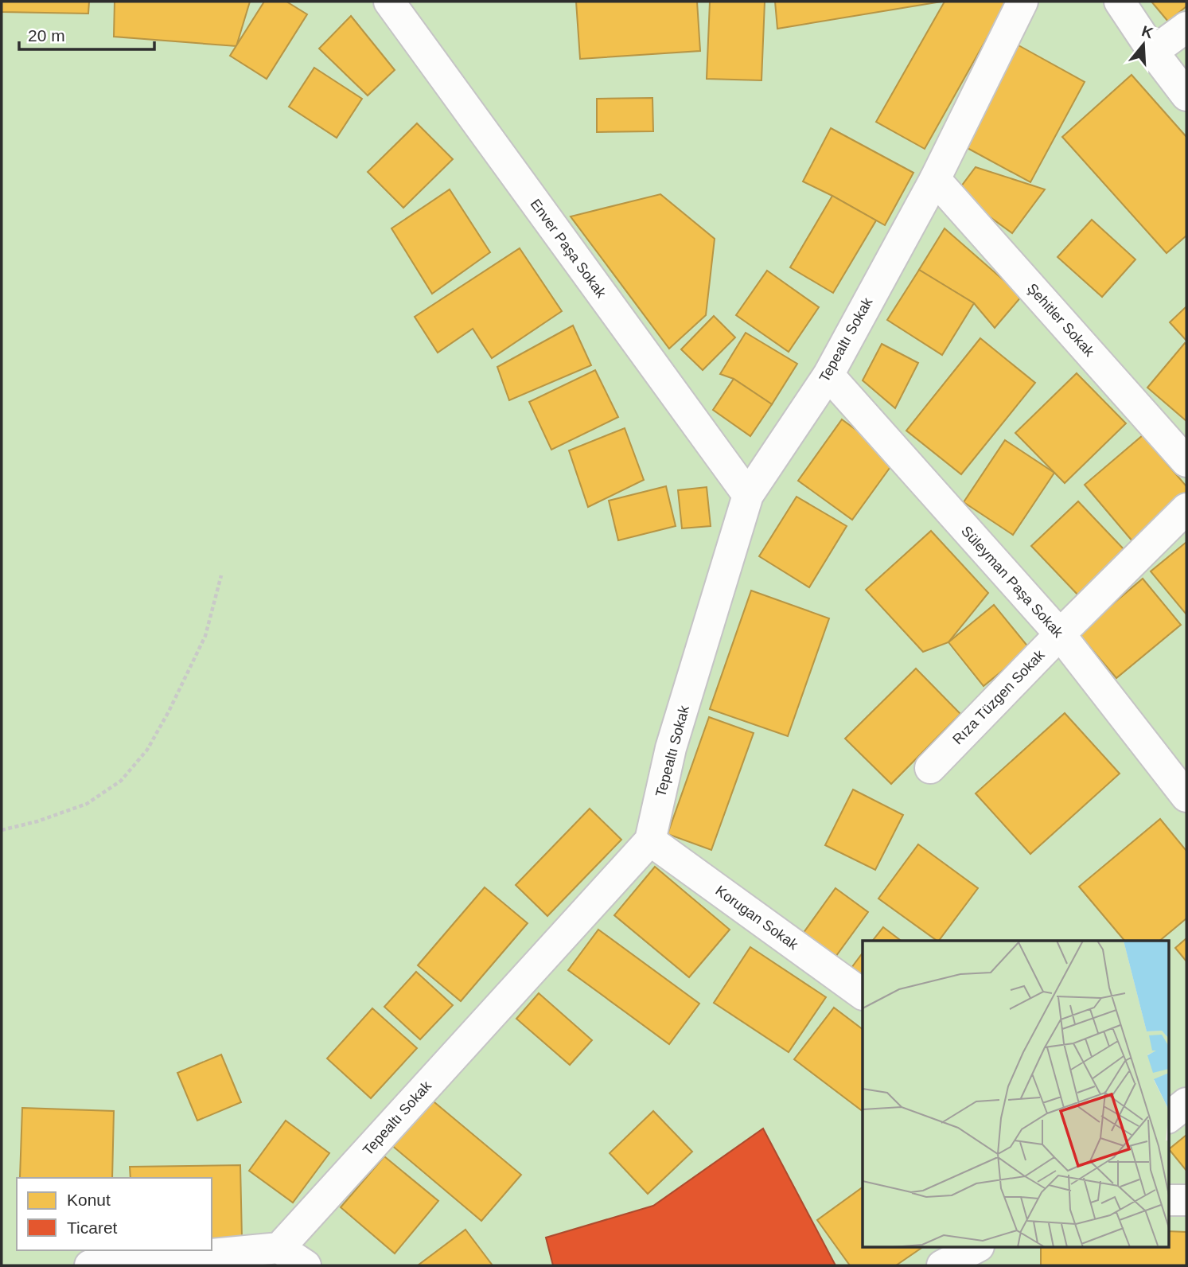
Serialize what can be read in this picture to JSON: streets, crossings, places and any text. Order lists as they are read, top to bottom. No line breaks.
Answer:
{"streets":{"street":["Enver Paşa Sokak","Şehitler Sokak","Tepealtı Sokak","Süleyman Paşa Sokak","Rıza Tüzgen Sokak","Korugan Sokak"]},"crossings":[["Enver Paşa Sokak","Tepealtı Sokak"],["Şehitler Sokak","Tepealtı Sokak"],["Tepealtı Sokak","Süleyman Paşa Sokak"],["Tepealtı Sokak","Korugan Sokak"],["Süleyman Paşa Sokak","Rıza Tüzgen Sokak"]],"legend":["Konut","Ticaret"],"scale_bar":"20 m","north":"top"}
